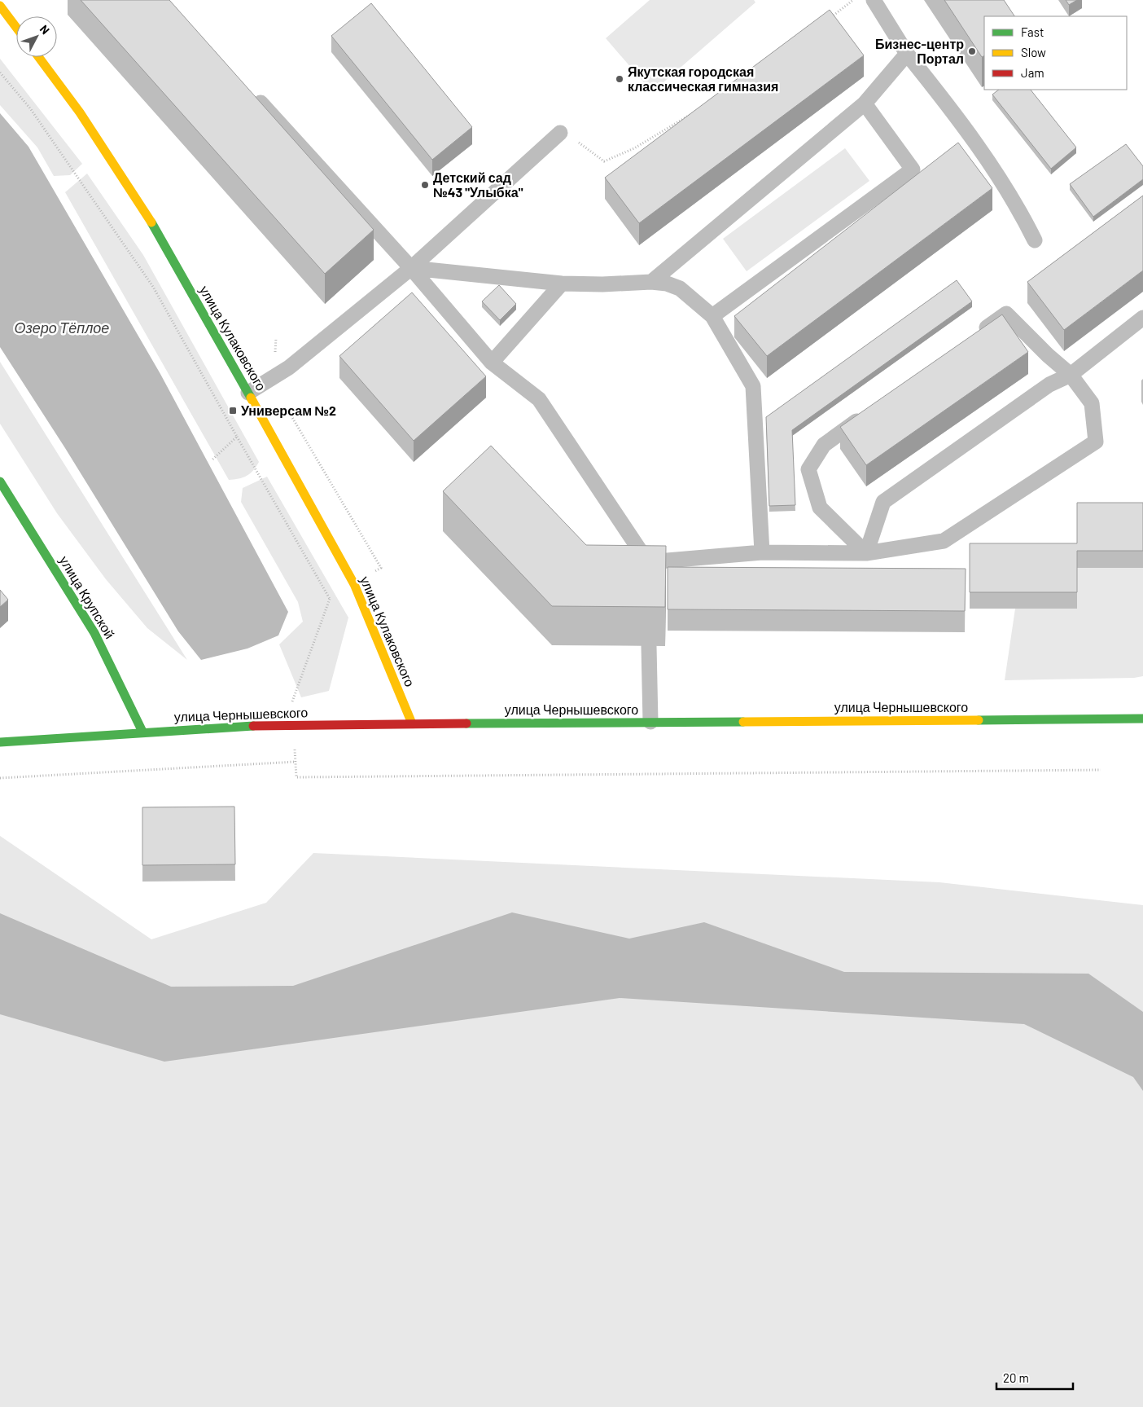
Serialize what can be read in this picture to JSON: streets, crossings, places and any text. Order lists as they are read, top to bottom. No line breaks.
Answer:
{"streets":{"main road":["улица Кулаковского","улица Крупской","улица Чернышевского"]},"crossings":[["улица Кулаковского","улица Чернышевского"],["улица Крупской","улица Чернышевского"]],"water":["Озеро Тёплое"],"places":{"other":["Бизнес-центр Портал","Якутская городская классическая гимназия","Детский сад №43 \"Улыбка\""],"transit":["Универсам №2"]},"legend":["Fast","Slow","Jam"],"scale_bar":"20 m","north":"top right"}
